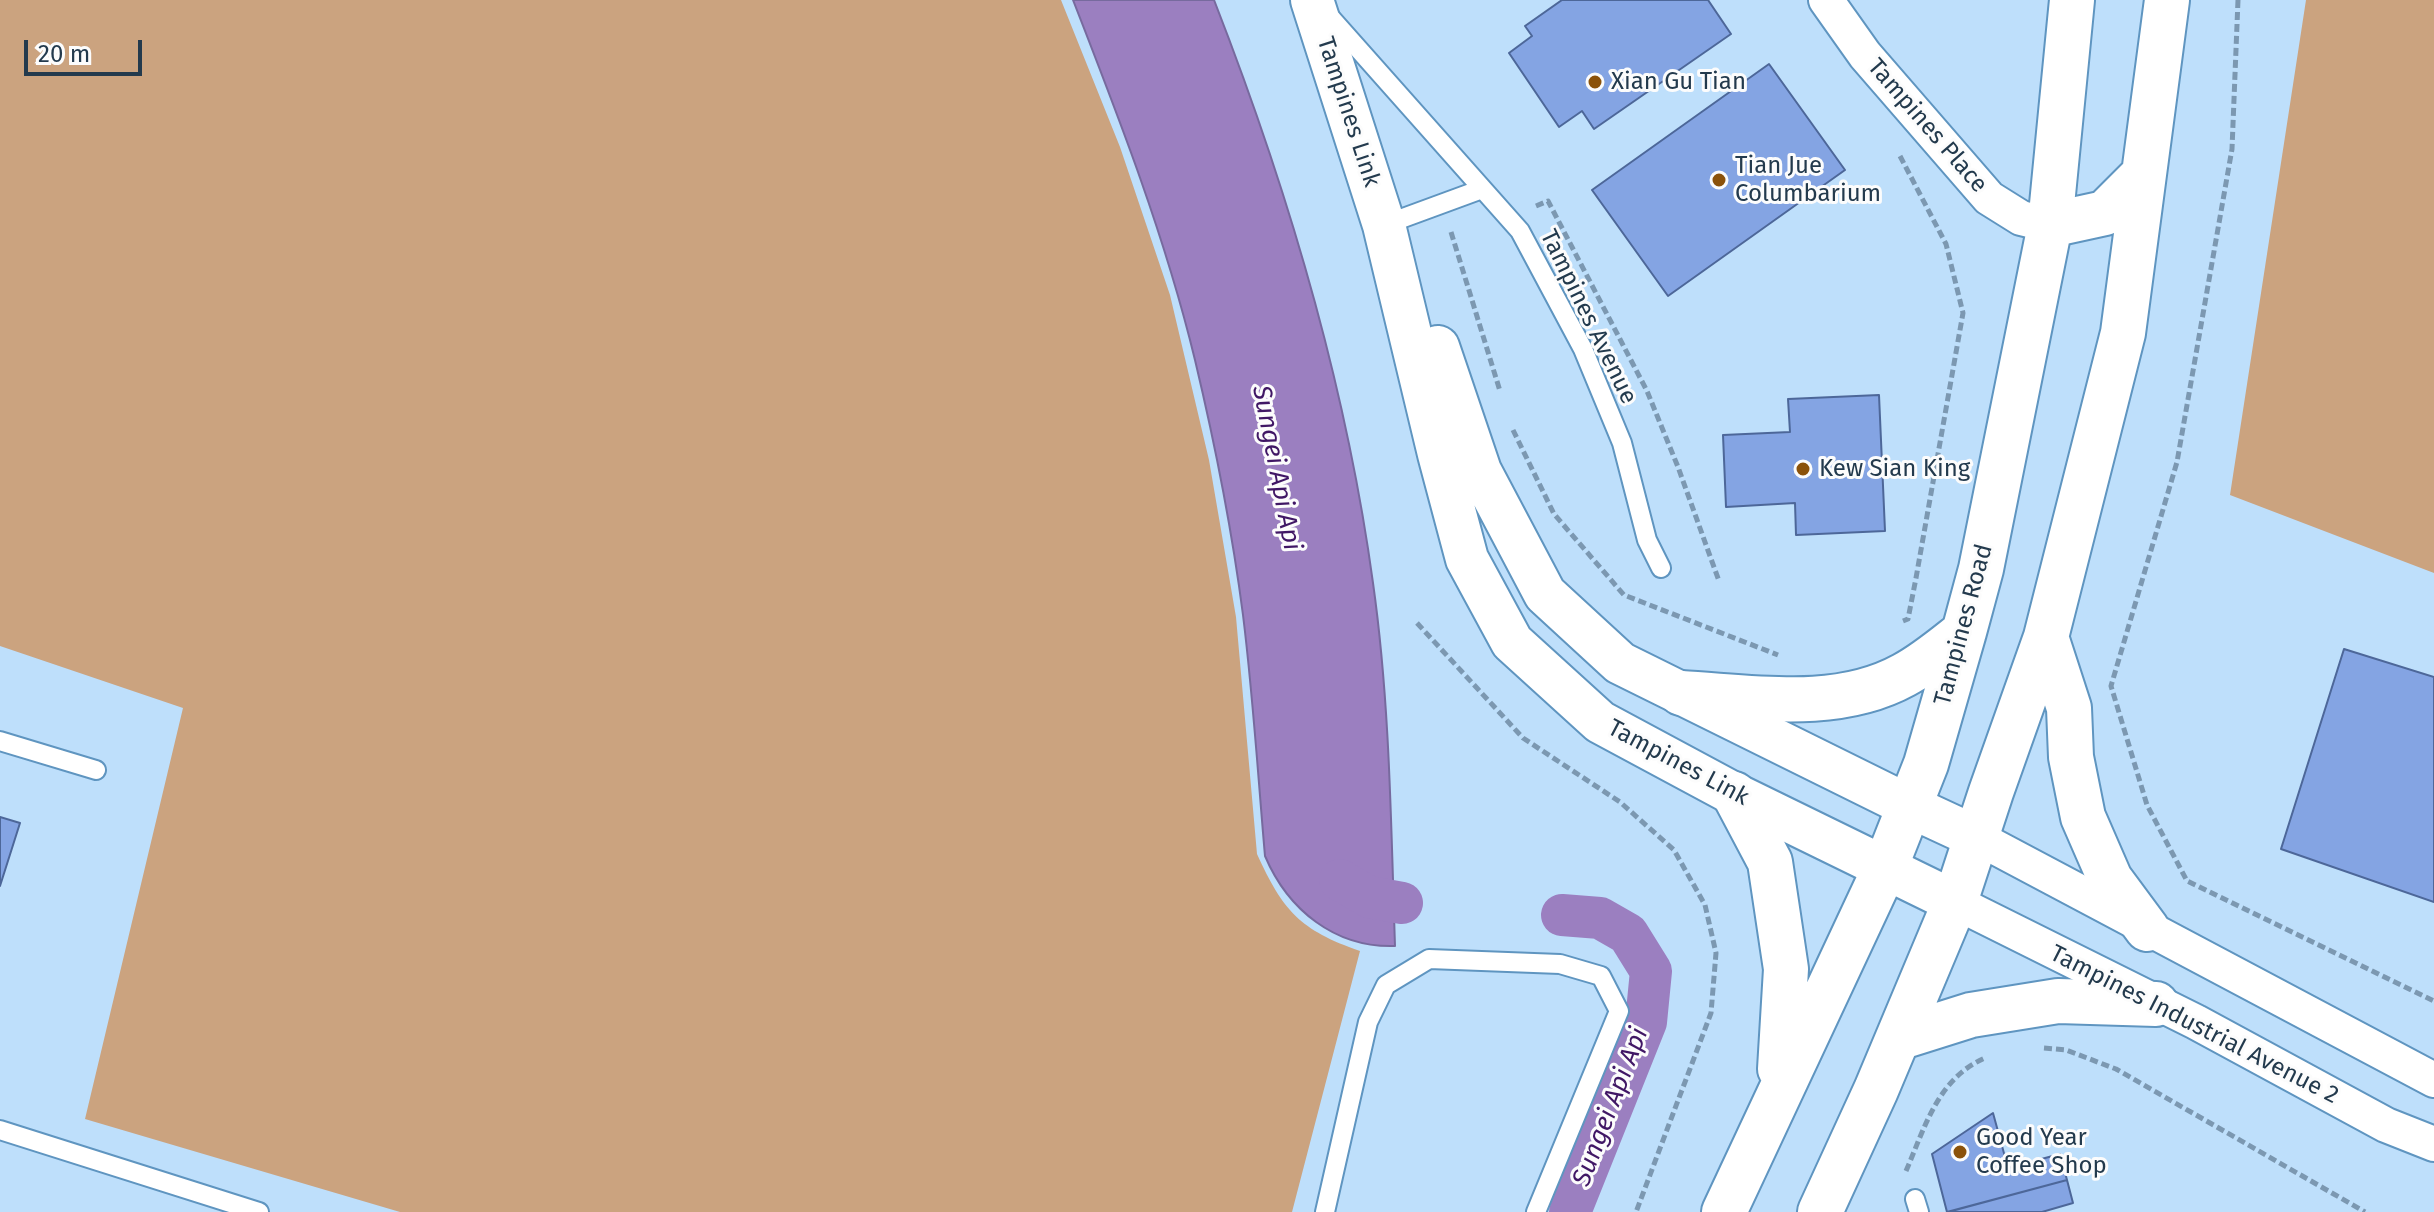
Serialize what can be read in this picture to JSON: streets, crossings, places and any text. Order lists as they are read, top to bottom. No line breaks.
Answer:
{"streets":{"main road":["Tampines Road"],"street":["Tampines Link","Tampines Place","Tampines Industrial Avenue 2"],"lane":["Tampines Avenue"]},"crossings":[["Tampines Link","Tampines Avenue"],["Tampines Link","Tampines Road"],["Tampines Link","Tampines Industrial Avenue 2"],["Tampines Place","Tampines Road"]],"water":["Sungei Api Api"],"places":["Xian Gu Tian","Tian Jue Columbarium","Kew Sian King","Good Year Coffee Shop"],"scale_bar":"20 m"}
